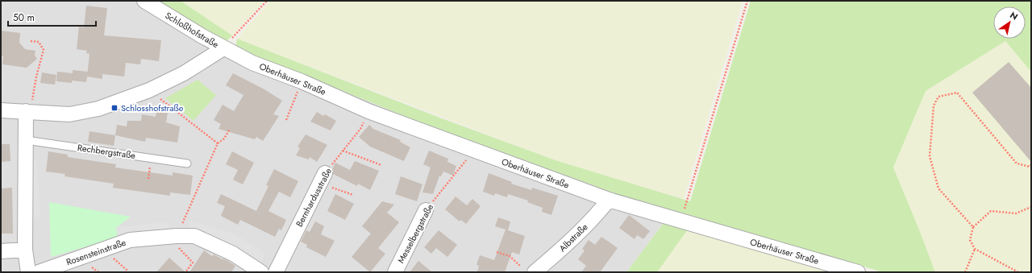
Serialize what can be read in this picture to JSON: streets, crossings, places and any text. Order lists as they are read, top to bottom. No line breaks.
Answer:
{"streets":{"street":["Schloßhofstraße","Oberhäuser Straße","Bernhardusstraße","Messelbergstraße","Albstraße","Rosensteinstraße"],"lane":["Rechbergstraße"]},"crossings":[["Schloßhofstraße","Oberhäuser Straße"],["Oberhäuser Straße","Bernhardusstraße"],["Oberhäuser Straße","Messelbergstraße"],["Oberhäuser Straße","Albstraße"]],"places":{"transit":["Schlosshofstraße"]},"scale_bar":"50 m","north":"top right"}
